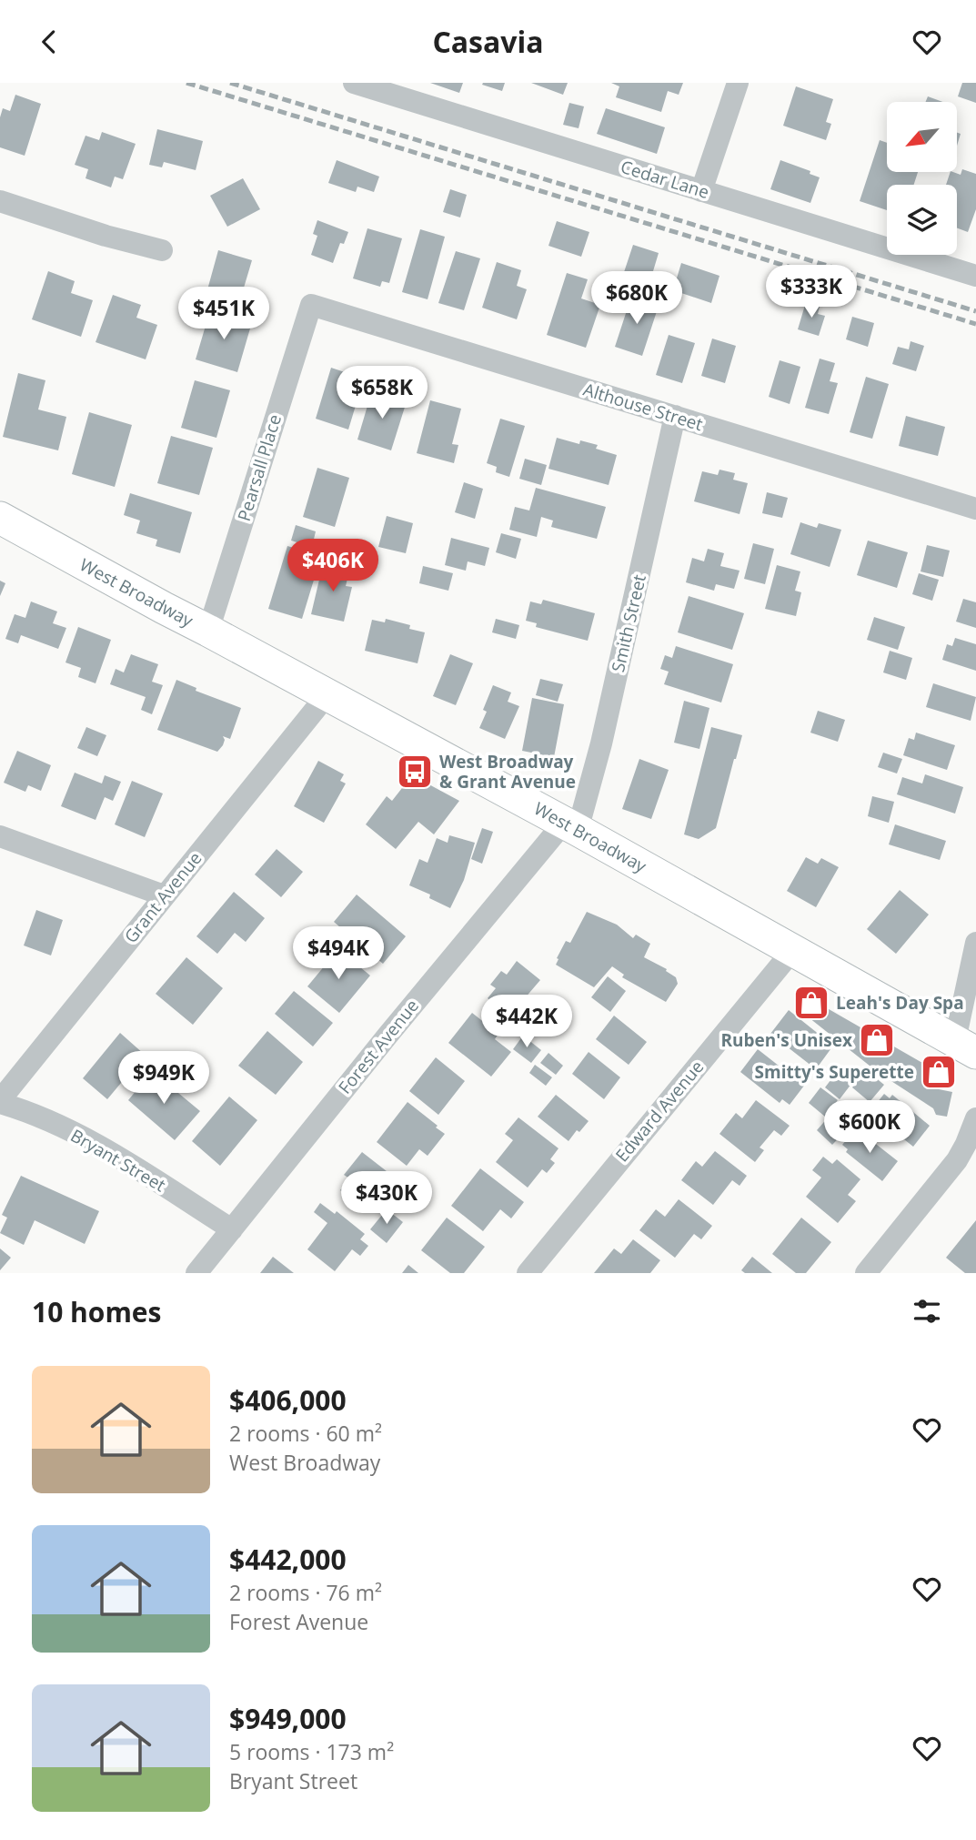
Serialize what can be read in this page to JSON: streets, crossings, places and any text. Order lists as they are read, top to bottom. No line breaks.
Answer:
{"streets":{"main road":["West Broadway"],"street":["Cedar Lane","Althouse Street","Pearsall Place","Smith Street","Grant Avenue","Forest Avenue","Edward Avenue","Bryant Street"]},"crossings":[["Althouse Street","Pearsall Place"],["Althouse Street","Smith Street"],["Pearsall Place","West Broadway"],["West Broadway","Smith Street"],["West Broadway","Grant Avenue"],["West Broadway","Forest Avenue"],["West Broadway","Edward Avenue"],["Smith Street","Forest Avenue"],["Grant Avenue","Bryant Street"],["Forest Avenue","Bryant Street"]],"places":{"bus stop":["West Broadway & Grant Avenue"],"shop":["Leah's Day Spa","Ruben's Unisex","Smitty's Superette"]},"north":"bottom left","page":{"header":"Casavia","price":["$333K","$680K","$451K","$658K","$406K","$494K","$442K","$949K","$600K","$430K"],"heading":"10 homes","list":[{"name":"$406,000","note":"2 rooms · 60 m² · West Broadway"},{"name":"$442,000","note":"2 rooms · 76 m² · Forest Avenue"},{"name":"$949,000","note":"5 rooms · 173 m² · Bryant Street"}]}}
